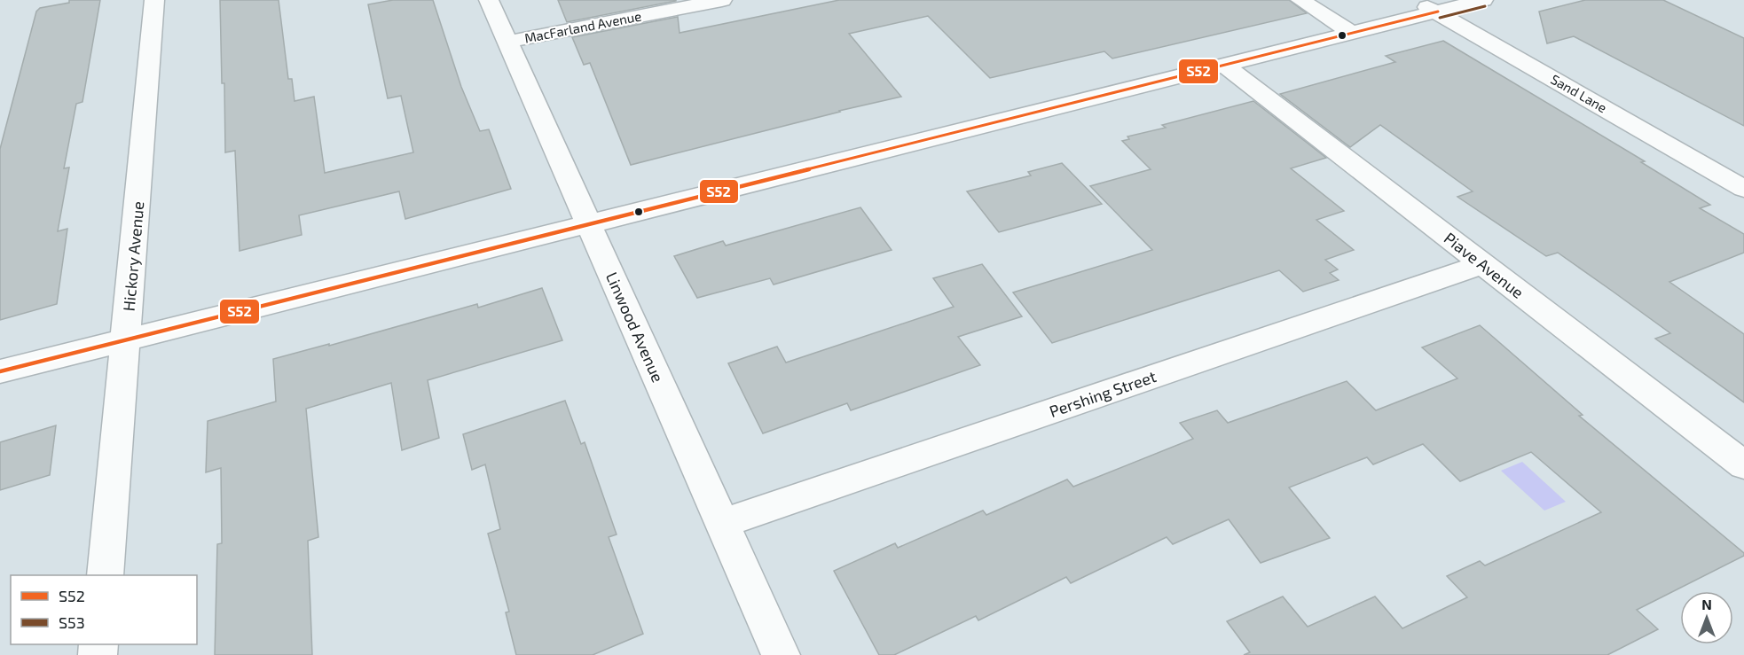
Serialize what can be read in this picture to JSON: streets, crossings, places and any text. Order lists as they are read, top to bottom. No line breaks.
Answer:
{"streets":{"street":["MacFarland Avenue","Sand Lane","Hickory Avenue","Piave Avenue","Linwood Avenue","Pershing Street"]},"crossings":[["MacFarland Avenue","Linwood Avenue"],["Piave Avenue","Pershing Street"],["Linwood Avenue","Pershing Street"]],"lines":["transit line S53","transit line S52"],"legend":["S52","S53"],"north":"top"}
